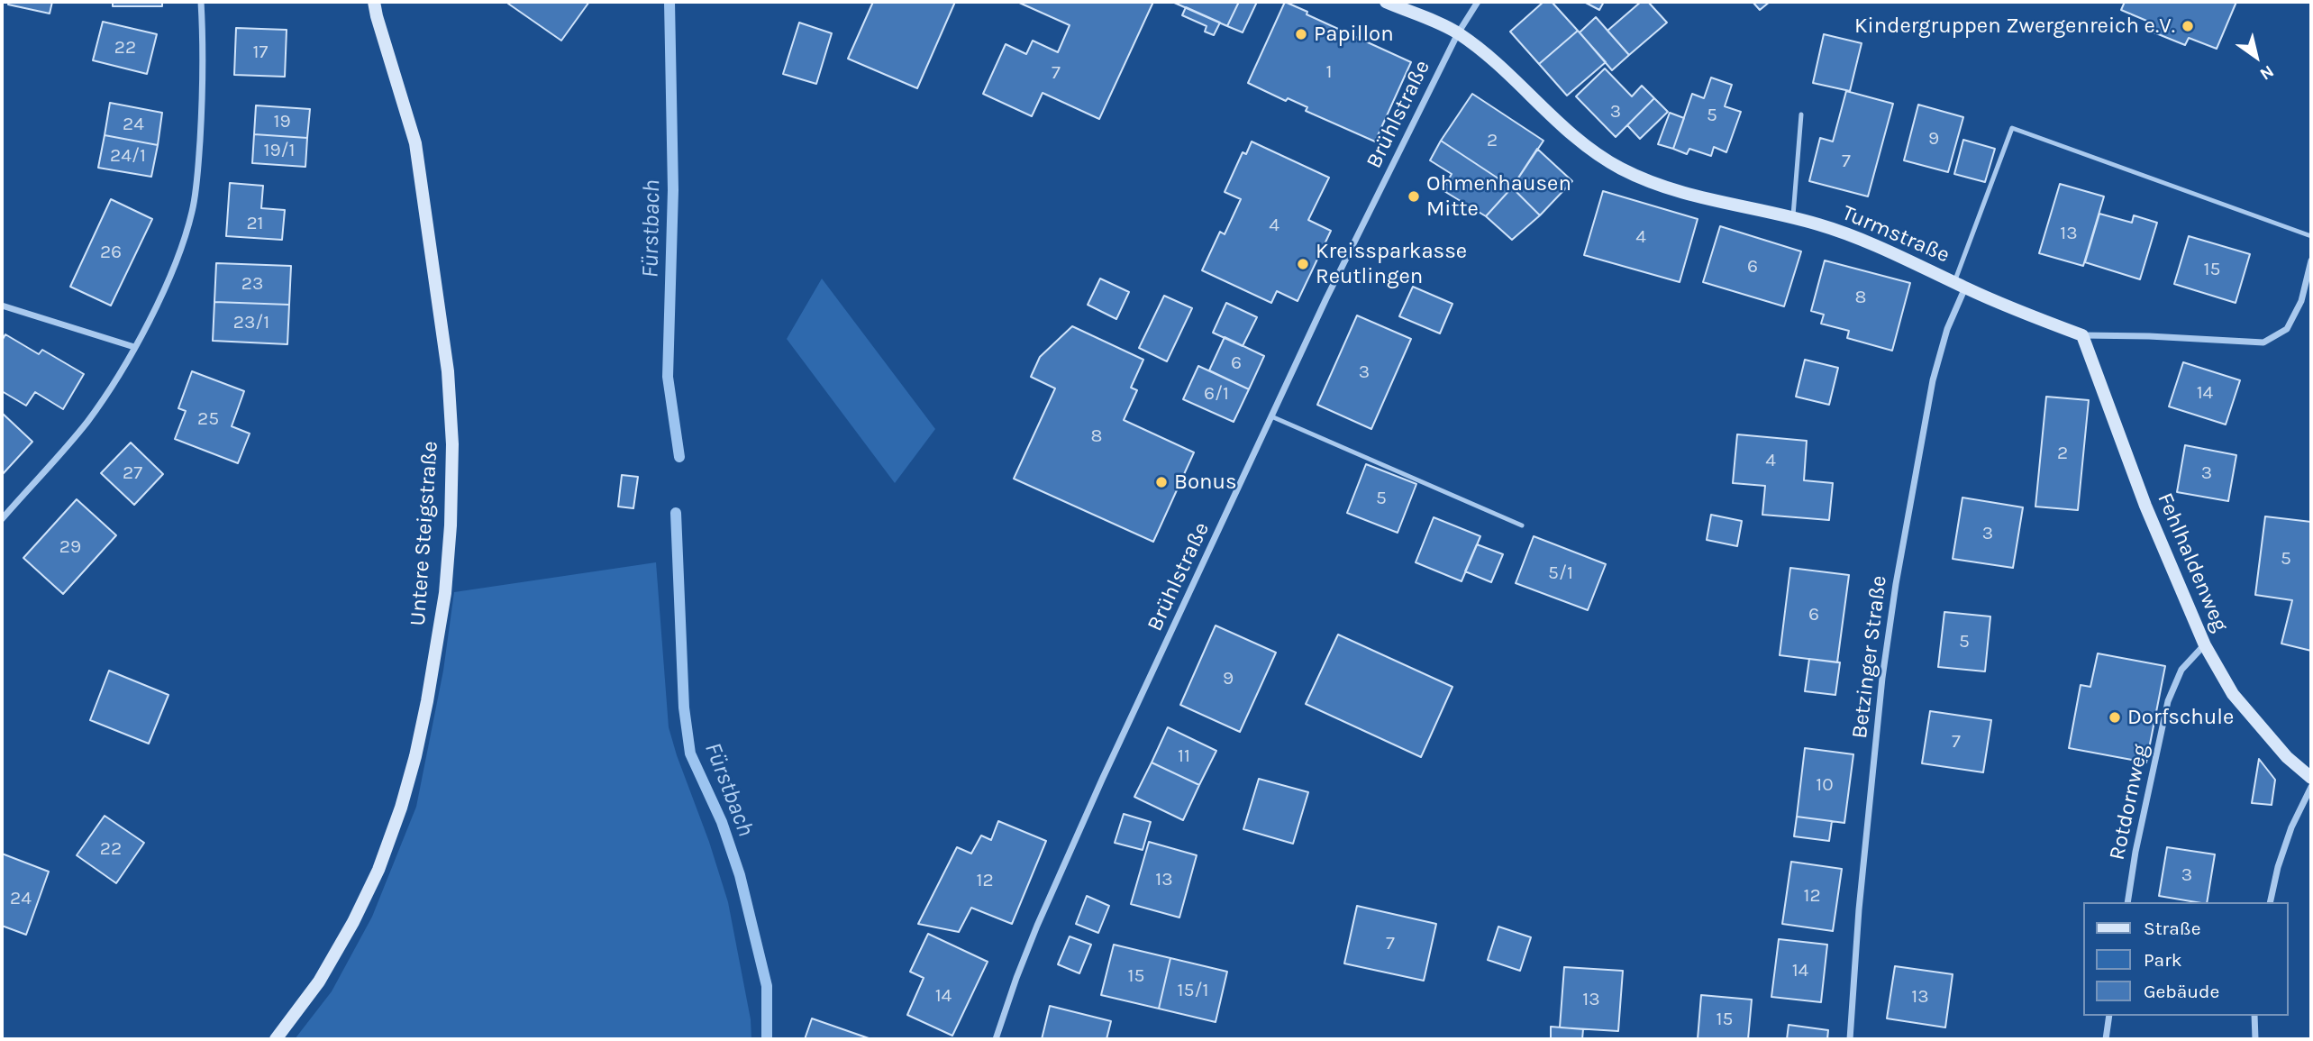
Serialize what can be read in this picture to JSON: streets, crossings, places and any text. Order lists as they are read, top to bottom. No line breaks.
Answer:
{"streets":{"street":["Brühlstraße","Turmstraße","Untere Steigstraße","Fehlhaldenweg","Betzinger Straße","Rotdornweg"]},"crossings":[["Brühlstraße","Turmstraße"],["Turmstraße","Fehlhaldenweg"],["Turmstraße","Betzinger Straße"],["Fehlhaldenweg","Rotdornweg"]],"water":["Fürstbach"],"places":["Kindergruppen Zwergenreich e.V.","Papillon","Ohmenhausen Mitte","Kreissparkasse Reutlingen","Bonus","Dorfschule"],"house_numbers":["22","17","1","7","3","5","19","24","9","2","19/1","24/1","7","21","4","13","4","26","6","15","23","8","23/1","6","3","14","6/1","25","8","2","4","27","3","5","3","29","5","5/1","6","5","9","7","11","10","22","3","13","12","12","24","7","14","15","15/1","14","13","13","15"],"legend":["Straße","Park","Gebäude"],"north":"bottom right"}
